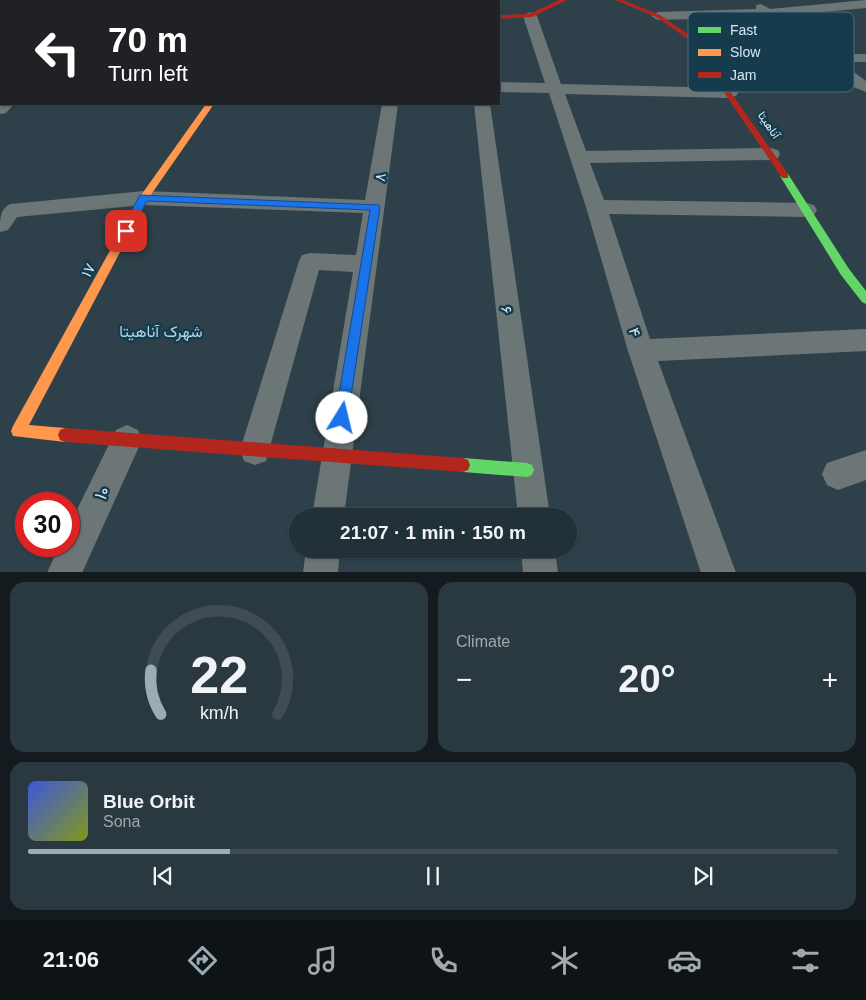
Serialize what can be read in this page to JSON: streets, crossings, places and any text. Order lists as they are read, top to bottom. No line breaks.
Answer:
{"streets":{"street":["آناهیتا","۸","۱۷","۶","۴","۱۰"]},"crossings":[["۱۷","۱۰"]],"districts":["شهرک آناهیتا"],"legend":["Fast","Slow","Jam"],"page":{"turn":["70 m","Turn left"],"limit":"30","trip":"21:07 · 1 min · 150 m","tile":"Climate","heat":["−","20°","+"],"song":["Blue Orbit","Sona"],"tabs":"21:06","gauge":["22","km/h"]}}
